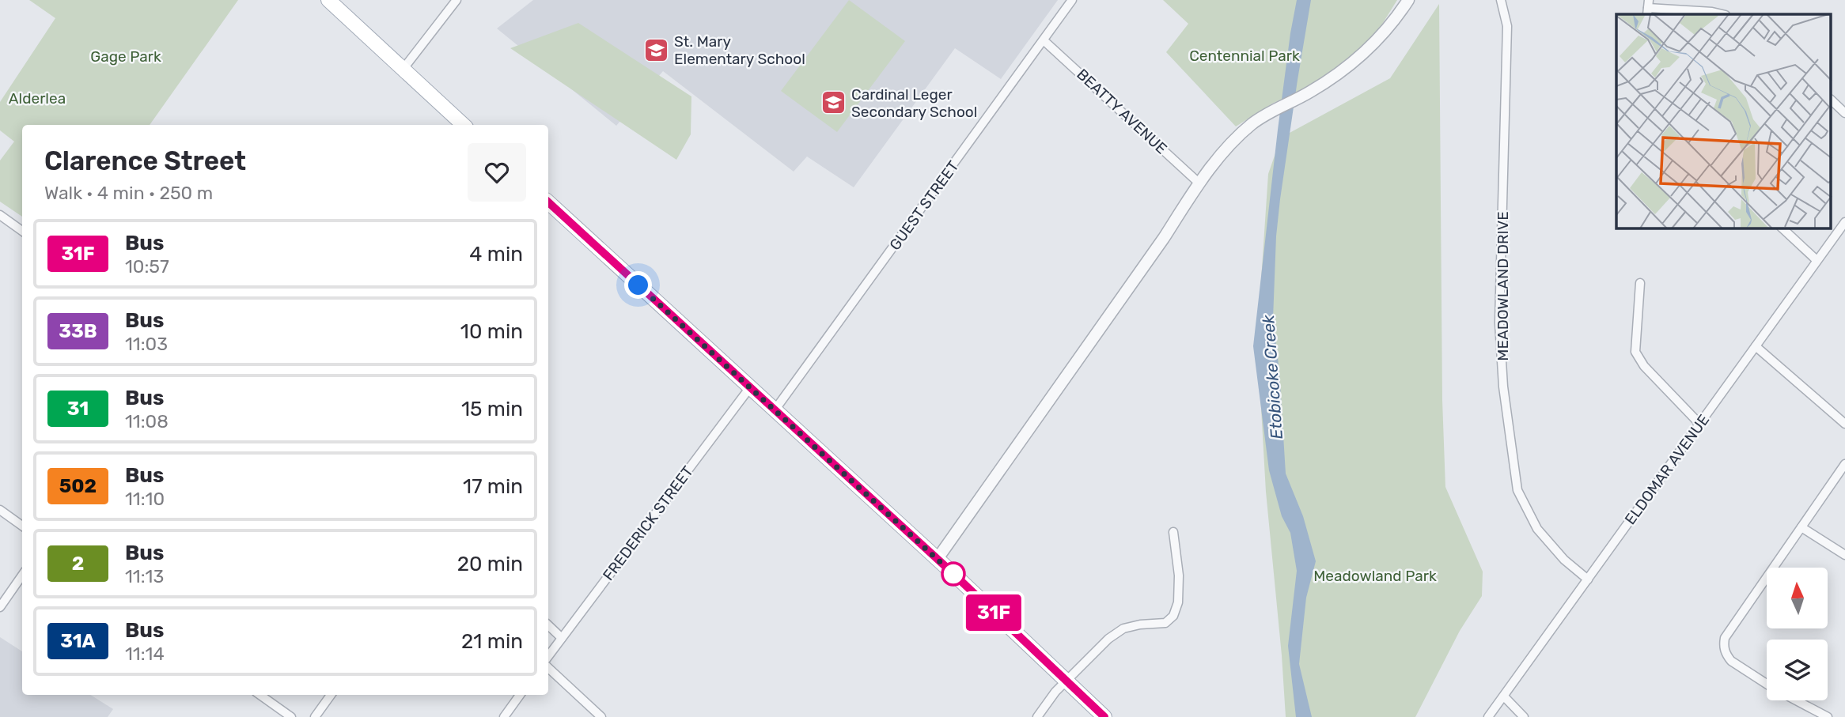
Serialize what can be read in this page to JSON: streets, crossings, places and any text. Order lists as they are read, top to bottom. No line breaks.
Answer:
{"streets":{"street":["BEATTY AVENUE","GUEST STREET","MEADOWLAND DRIVE","ELDOMAR AVENUE","FREDERICK STREET"]},"crossings":[["BEATTY AVENUE","GUEST STREET"],["MEADOWLAND DRIVE","ELDOMAR AVENUE"]],"water":["Etobicoke Creek"],"parks":["Centennial Park","Gage Park","Alderlea","Meadowland Park"],"places":{"school or university":["St. Mary Elementary School","Cardinal Leger Secondary School"]},"lines":["bus line 31F"],"north":"top","page":{"on_map":"31F","heading":["Clarence Street","Walk · 4 min · 250 m"],"list":[{"mark":"31F","name":"Bus","note":"10:57","value":"4 min"},{"mark":"33B","name":"Bus","note":"11:03","value":"10 min"},{"mark":"31","name":"Bus","note":"11:08","value":"15 min"},{"mark":"502","name":"Bus","note":"11:10","value":"17 min"},{"mark":"2","name":"Bus","note":"11:13","value":"20 min"},{"mark":"31A","name":"Bus","note":"11:14","value":"21 min"}]}}
